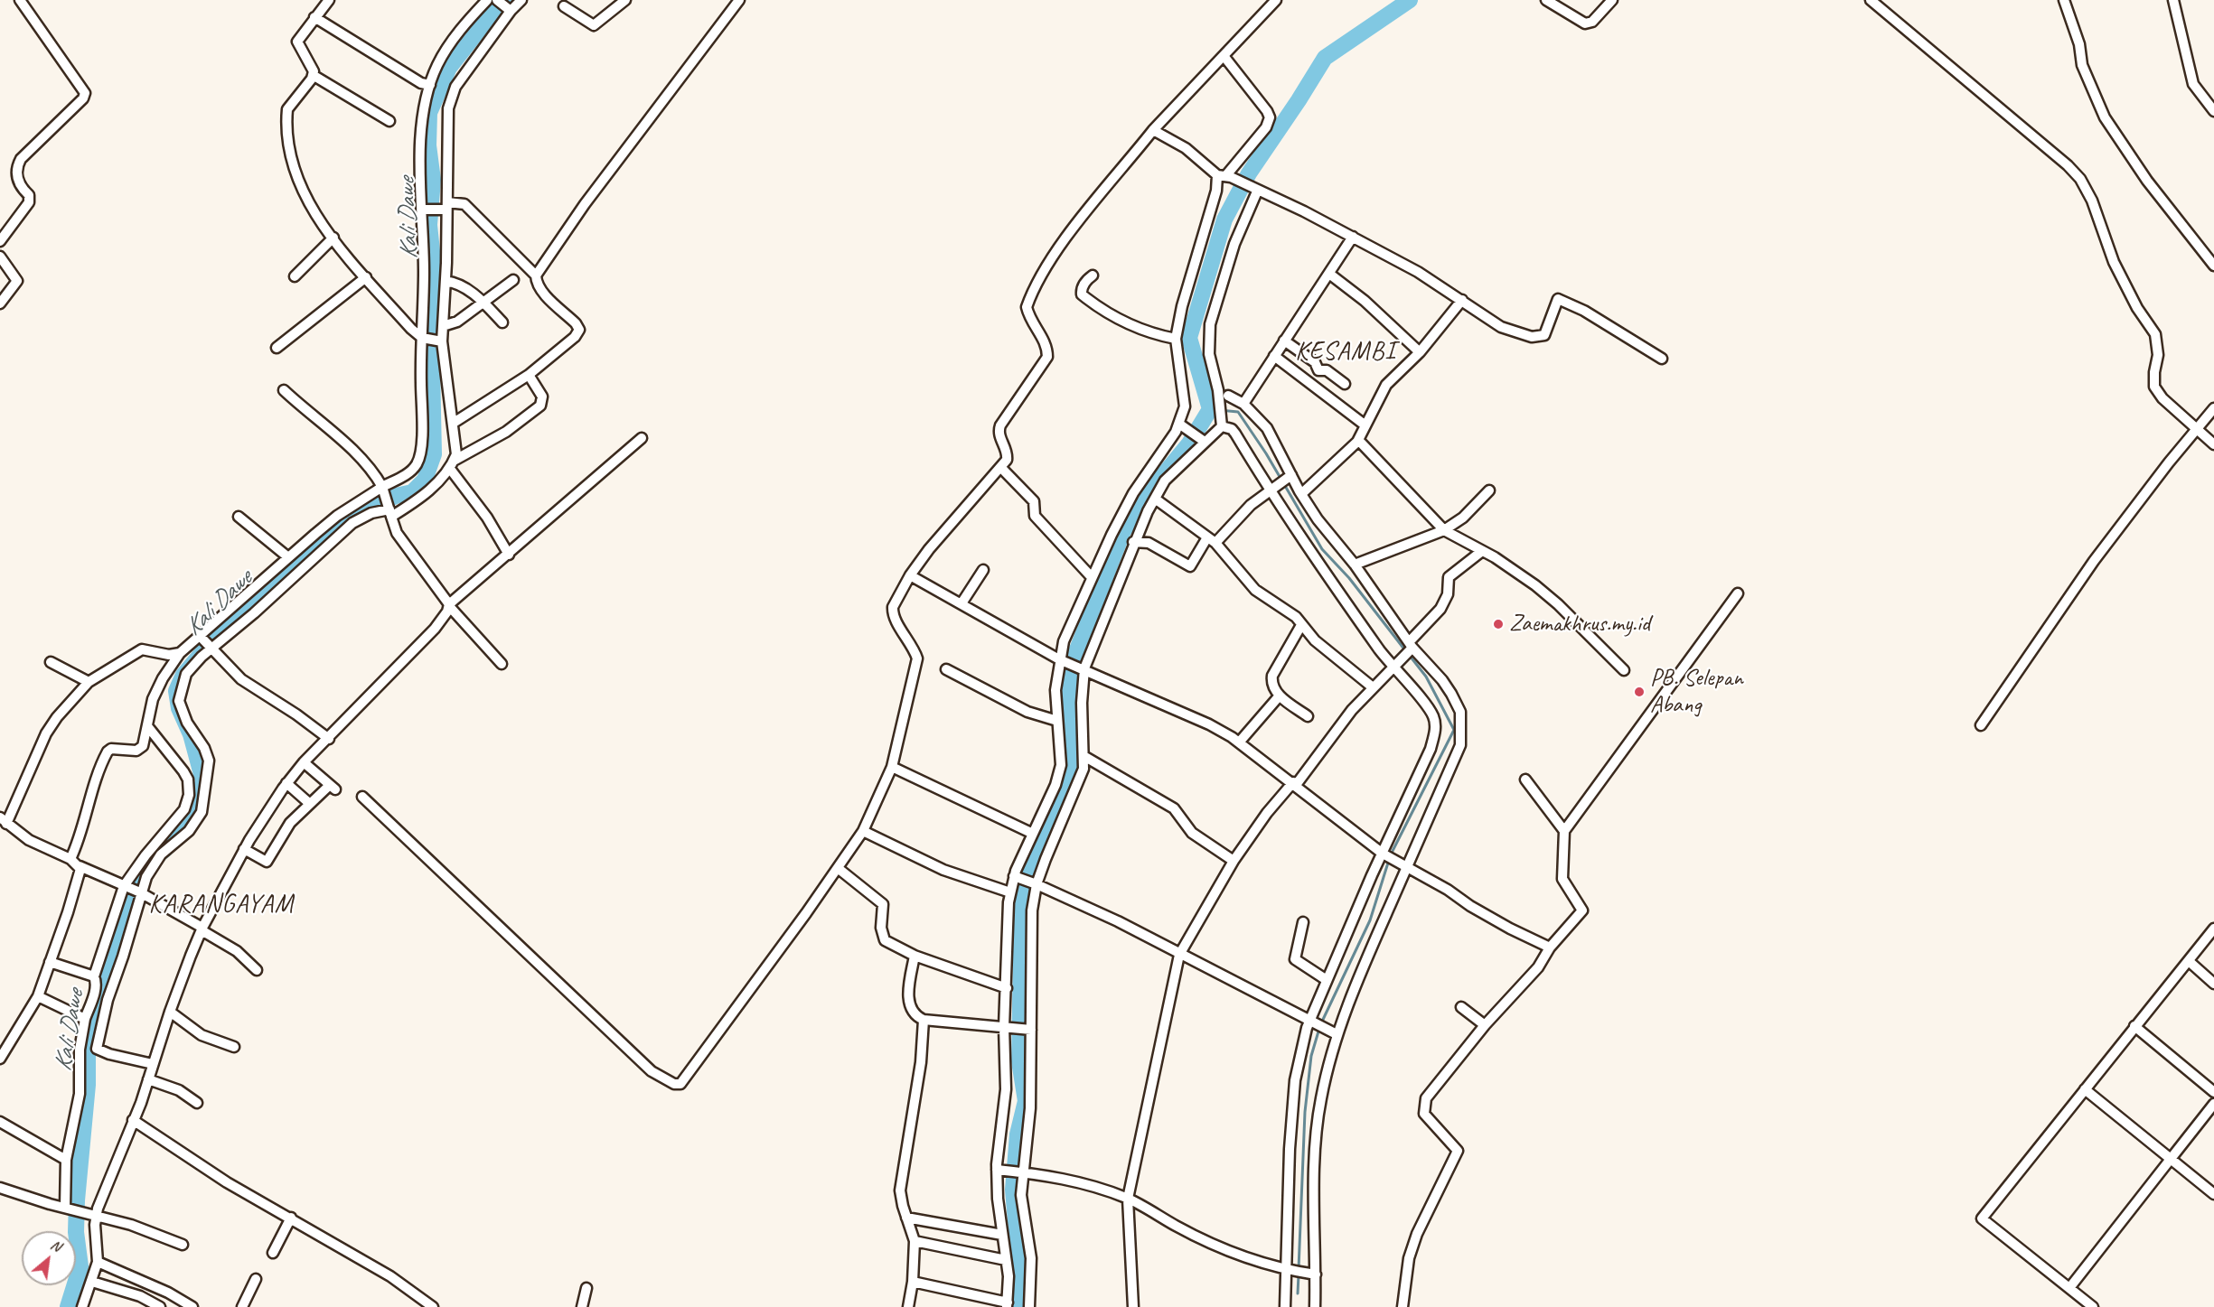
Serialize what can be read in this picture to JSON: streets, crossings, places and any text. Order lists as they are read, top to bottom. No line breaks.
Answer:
{"districts":["KESAMBI","KARANGAYAM"],"water":["Kali Dawe"],"places":["Zaemakhrus.my.id","PB. Selepan Abang"],"north":"top right"}
